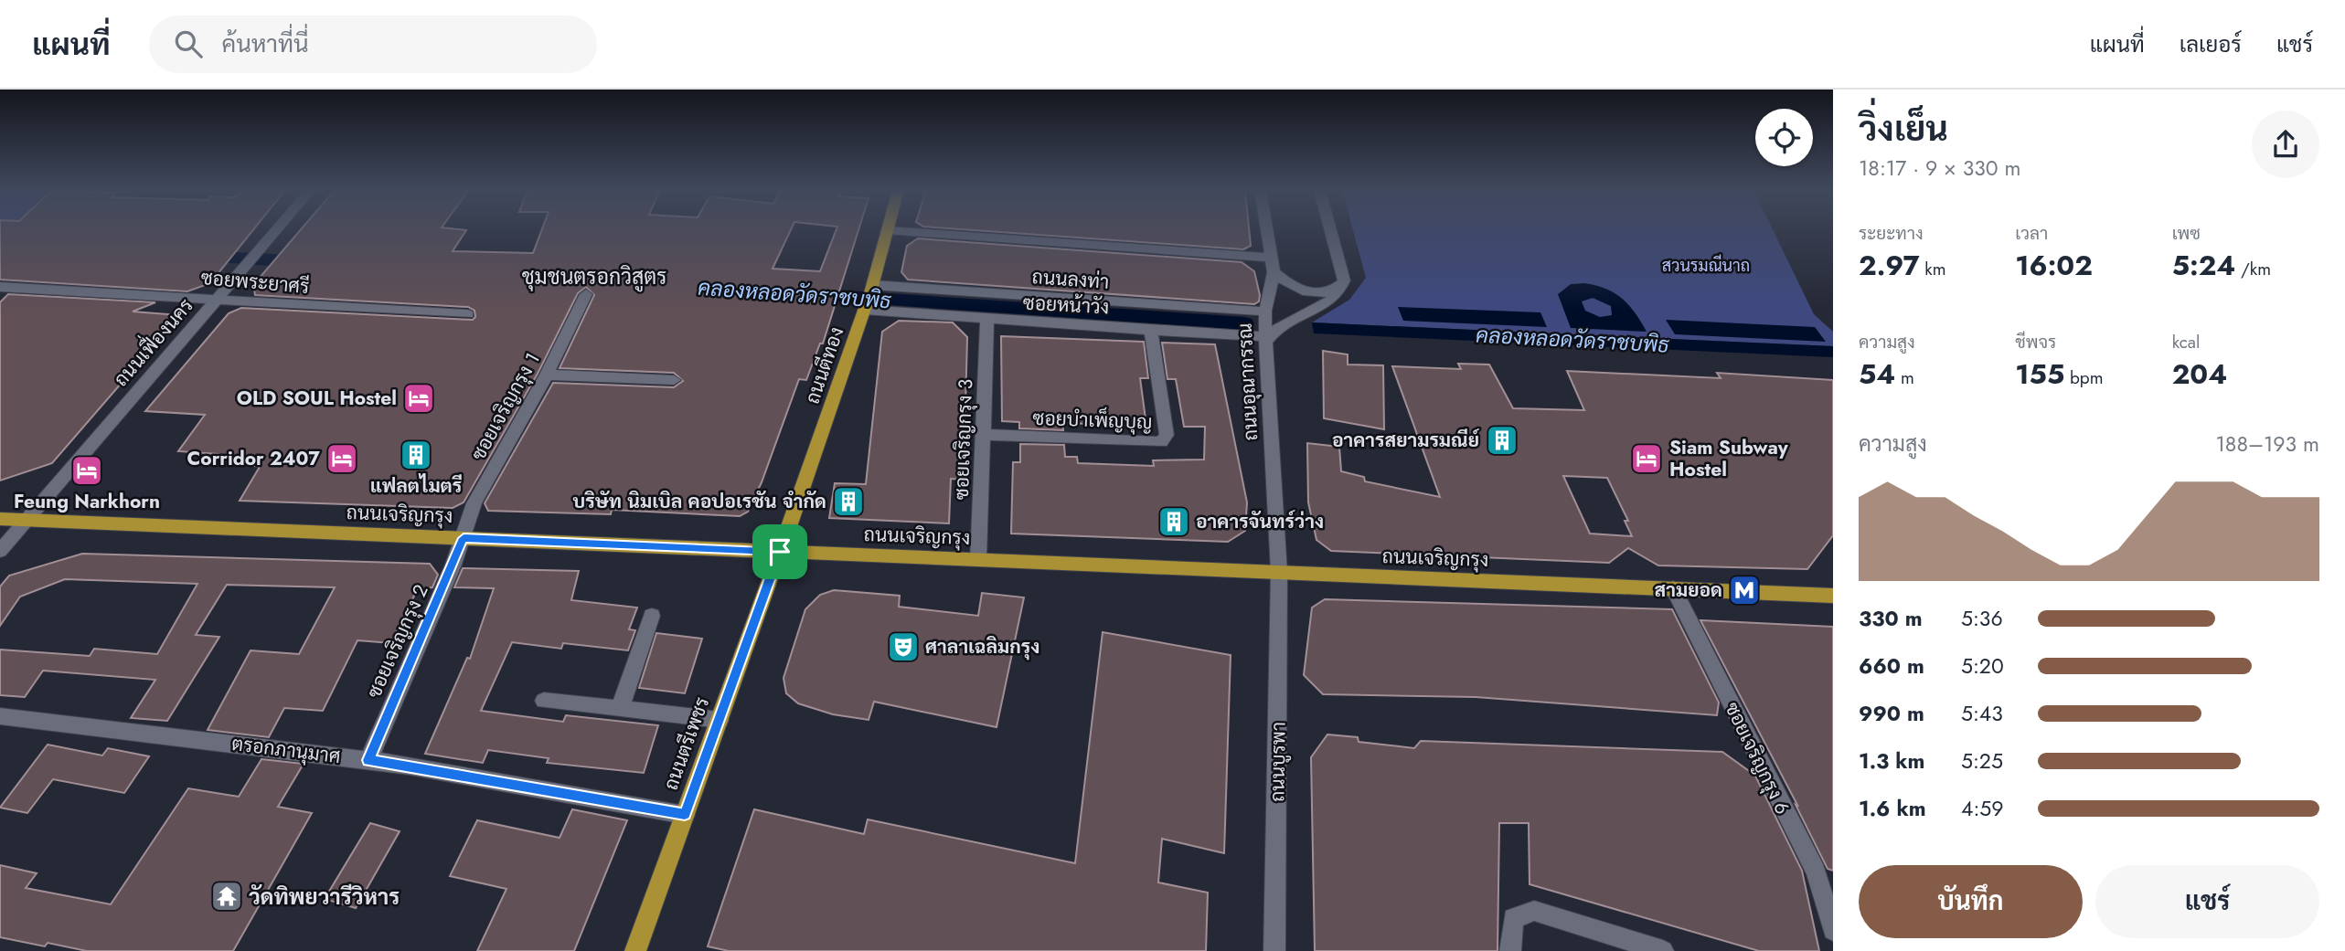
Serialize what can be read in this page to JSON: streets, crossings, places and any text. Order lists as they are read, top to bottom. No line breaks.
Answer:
{"streets":{"main road":["ถนนตีทอง","ถนนเจริญกรุง","ถนนตรีเพชร"],"street":["ถนนลงท่า","ซอยพระยาศรี","ซอยหน้าวัง","ถนนเฟื่องนคร","ถนนอุณากรรณ","ซอยเจริญกรุง 1","ซอยบำเพ็ญบุญ","ซอยเจริญกรุง 3","ซอยเจริญกรุง 2","ตรอกภานุมาศ","ซอยเจริญกรุง 6","ถนนบูรพา"]},"crossings":[["ถนนลงท่า","ซอยหน้าวัง"],["ถนนลงท่า","ถนนตีทอง"],["ถนนลงท่า","ถนนอุณากรรณ"],["ซอยพระยาศรี","ถนนเฟื่องนคร"],["ซอยหน้าวัง","ถนนตีทอง"],["ซอยหน้าวัง","ถนนอุณากรรณ"],["ซอยหน้าวัง","ซอยบำเพ็ญบุญ"],["ซอยหน้าวัง","ซอยเจริญกรุง 3"],["ถนนเฟื่องนคร","ถนนเจริญกรุง"],["ถนนตีทอง","ถนนเจริญกรุง"],["ถนนตีทอง","ถนนตรีเพชร"],["ถนนอุณากรรณ","ถนนเจริญกรุง"],["ถนนอุณากรรณ","ถนนบูรพา"],["ซอยเจริญกรุง 1","ถนนเจริญกรุง"],["ซอยเจริญกรุง 1","ซอยเจริญกรุง 2"],["ซอยบำเพ็ญบุญ","ซอยเจริญกรุง 3"],["ซอยเจริญกรุง 3","ถนนเจริญกรุง"],["ถนนเจริญกรุง","ซอยเจริญกรุง 2"],["ถนนเจริญกรุง","ถนนตรีเพชร"],["ถนนเจริญกรุง","ซอยเจริญกรุง 6"],["ถนนเจริญกรุง","ถนนบูรพา"],["ซอยเจริญกรุง 2","ตรอกภานุมาศ"],["ถนนตรีเพชร","ตรอกภานุมาศ"]],"districts":["ชุมชนตรอกวิสูตร"],"water":["คลองหลอดวัดราชบพิธ"],"parks":["สวนรมณีนาถ"],"places":{"hotel":["OLD SOUL Hostel","Corridor 2407","Siam Subway Hostel","Feung Narkhorn"],"building":["อาคารสยามรมณีย์","แฟลตไมตรี","บริษัท นิมเบิล คอปอเรชัน จำกัด","อาคารจันทร์ว่าง"],"metro station":["สามยอด"],"theatre":["ศาลาเฉลิมกรุง"],"temple":["วัดทิพยวารีวิหาร"]},"page":{"header":"แผนที่","search":"ค้นหาที่นี่","nav":["แผนที่","เลเยอร์","แชร์"],"heading":["วิ่งเย็น","18:17 · 9 × 330 m"],"stats":[["ระยะทาง","2.97 km"],["เวลา","16:02"],["เพซ","5:24 /km"],["ความสูง","54 m"],["ชีพจร","155 bpm"],["kcal","204"]],"chart":["ความสูง","188–193 m"],"list":[{"name":"330 m","note":"5:36"},{"name":"660 m","note":"5:20"},{"name":"990 m","note":"5:43"},{"name":"1.3 km","note":"5:25"},{"name":"1.6 km","note":"4:59"}],"buttons":["บันทึก","แชร์"]}}
